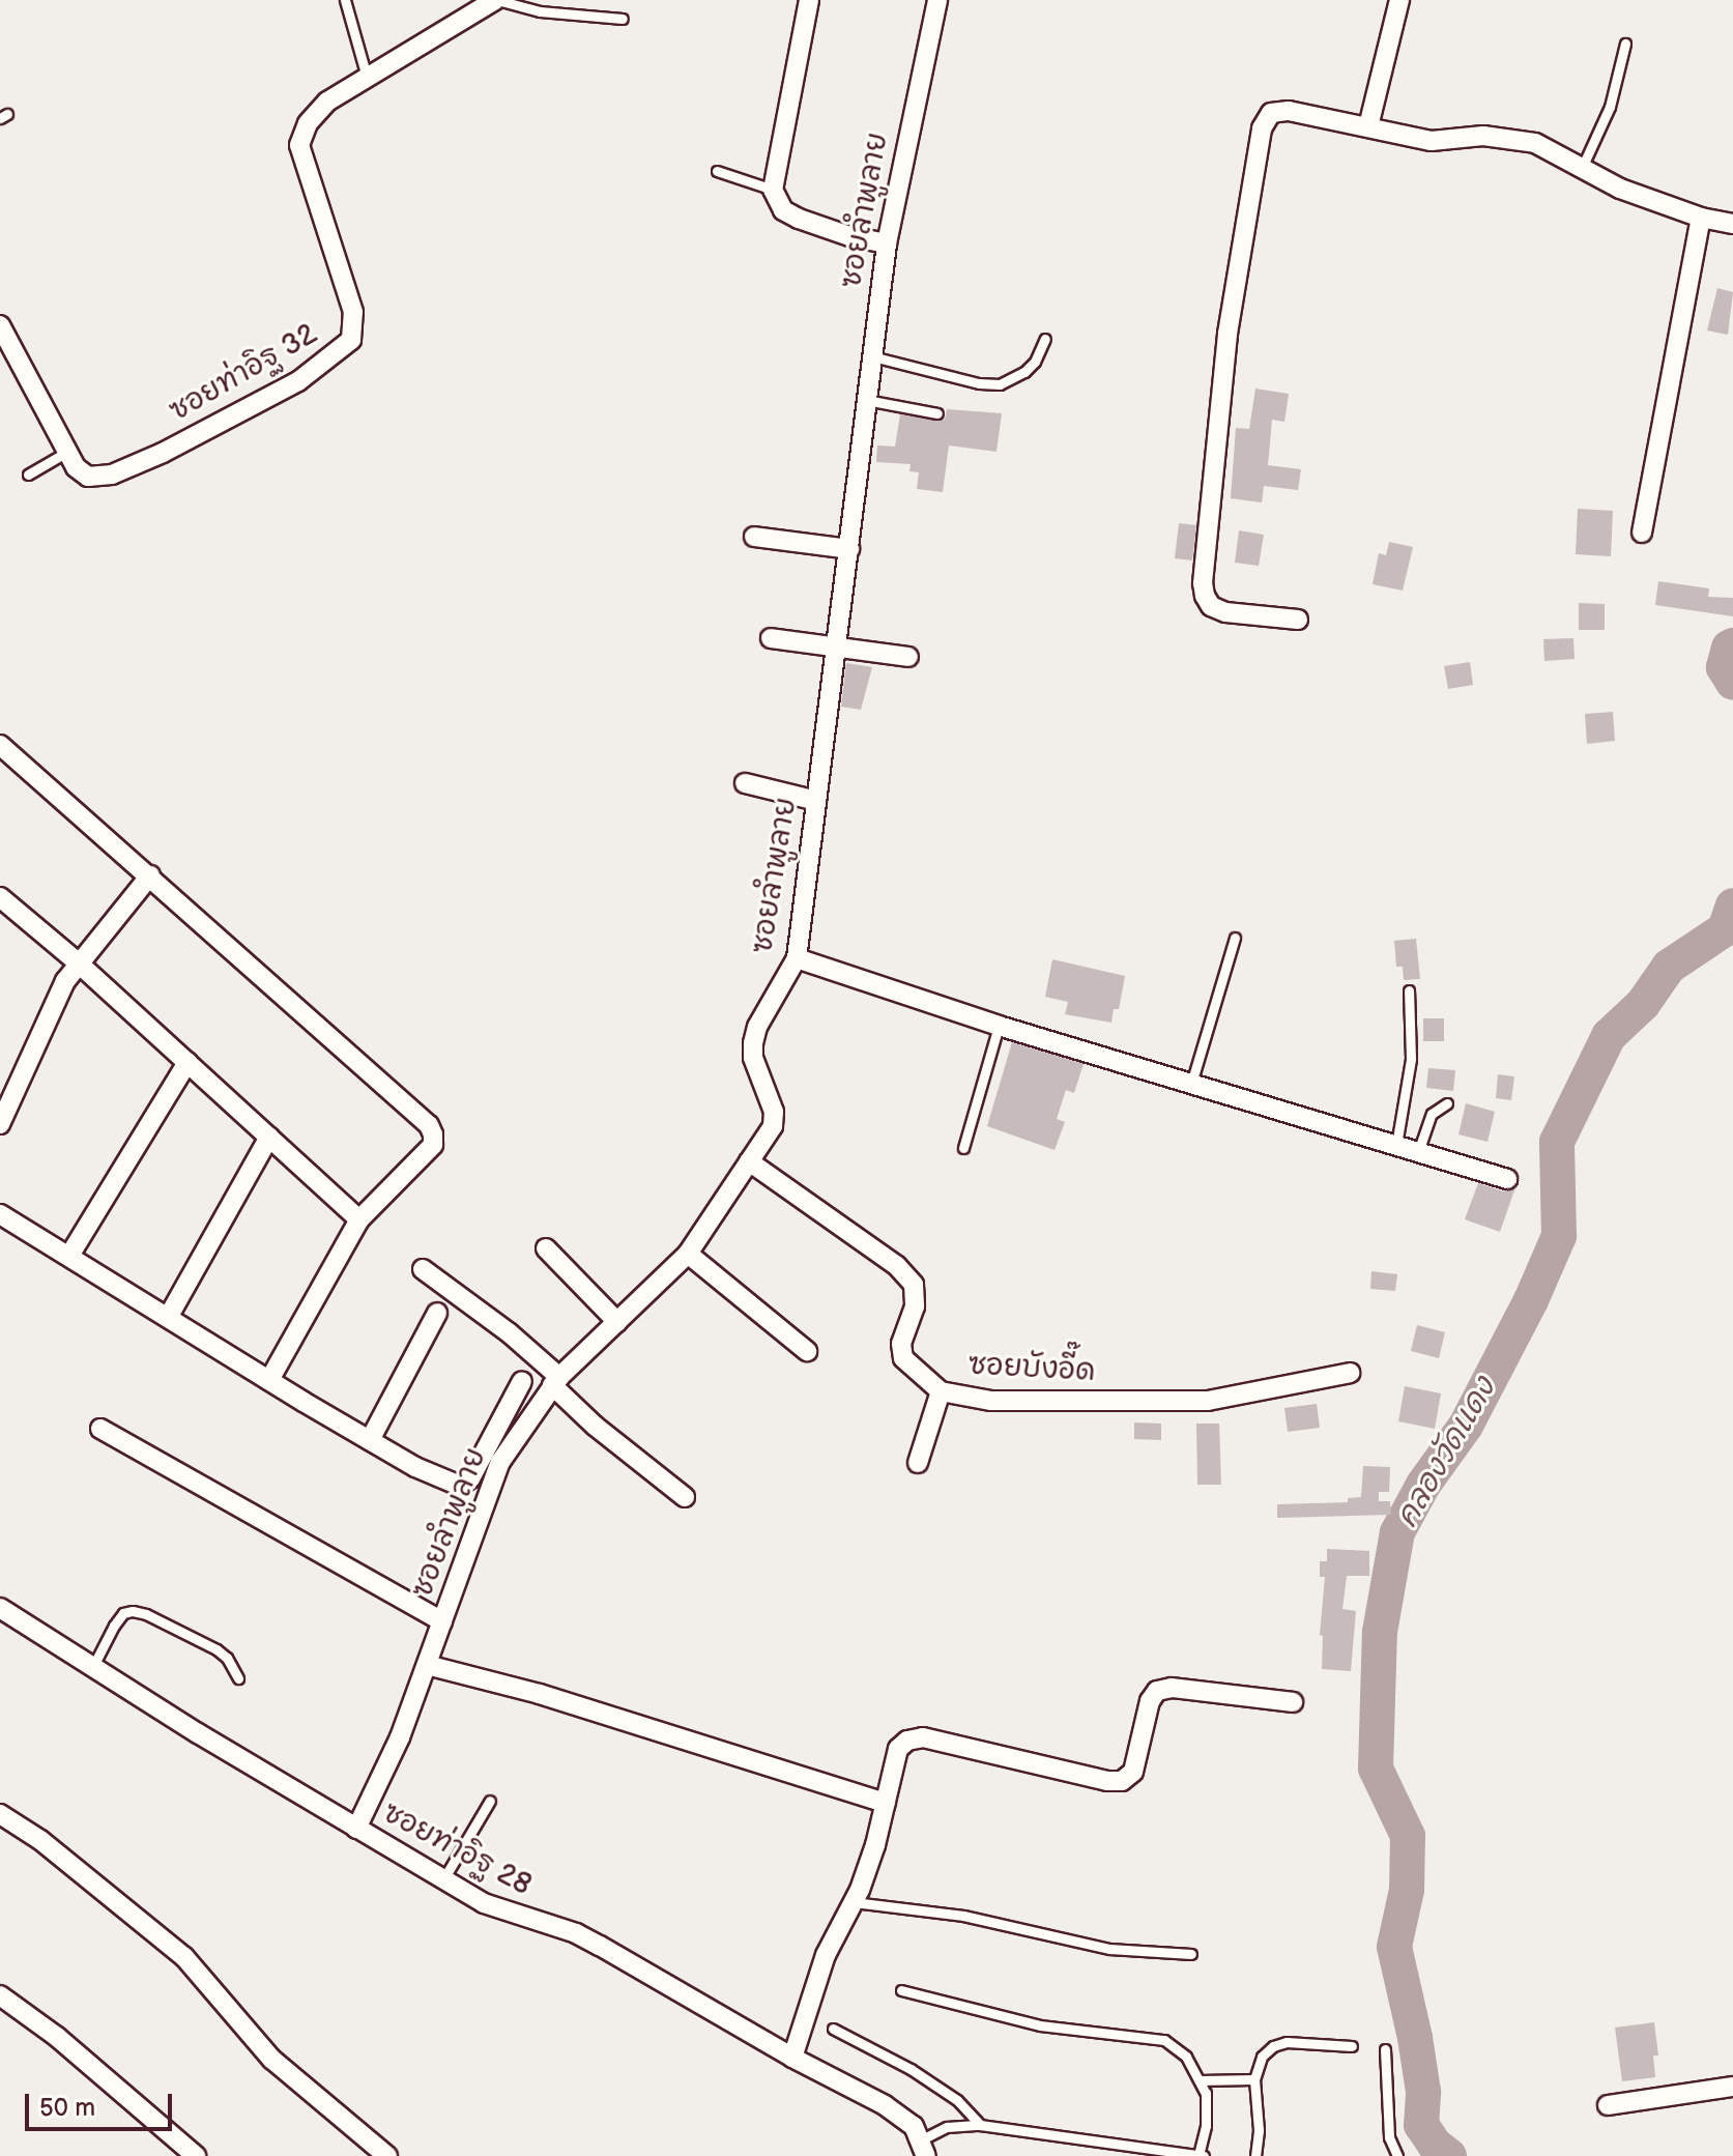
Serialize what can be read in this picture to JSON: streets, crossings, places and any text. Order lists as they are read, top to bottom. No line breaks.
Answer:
{"streets":{"street":["ซอยลำพูลาย","ซอยท่าอิฐ 32","ซอยบังอี๊ด","ซอยท่าอิฐ 28"]},"crossings":[["ซอยลำพูลาย","ซอยบังอี๊ด"],["ซอยลำพูลาย","ซอยท่าอิฐ 28"]],"water":["คลองวัดแดง"],"scale_bar":"50 m"}
